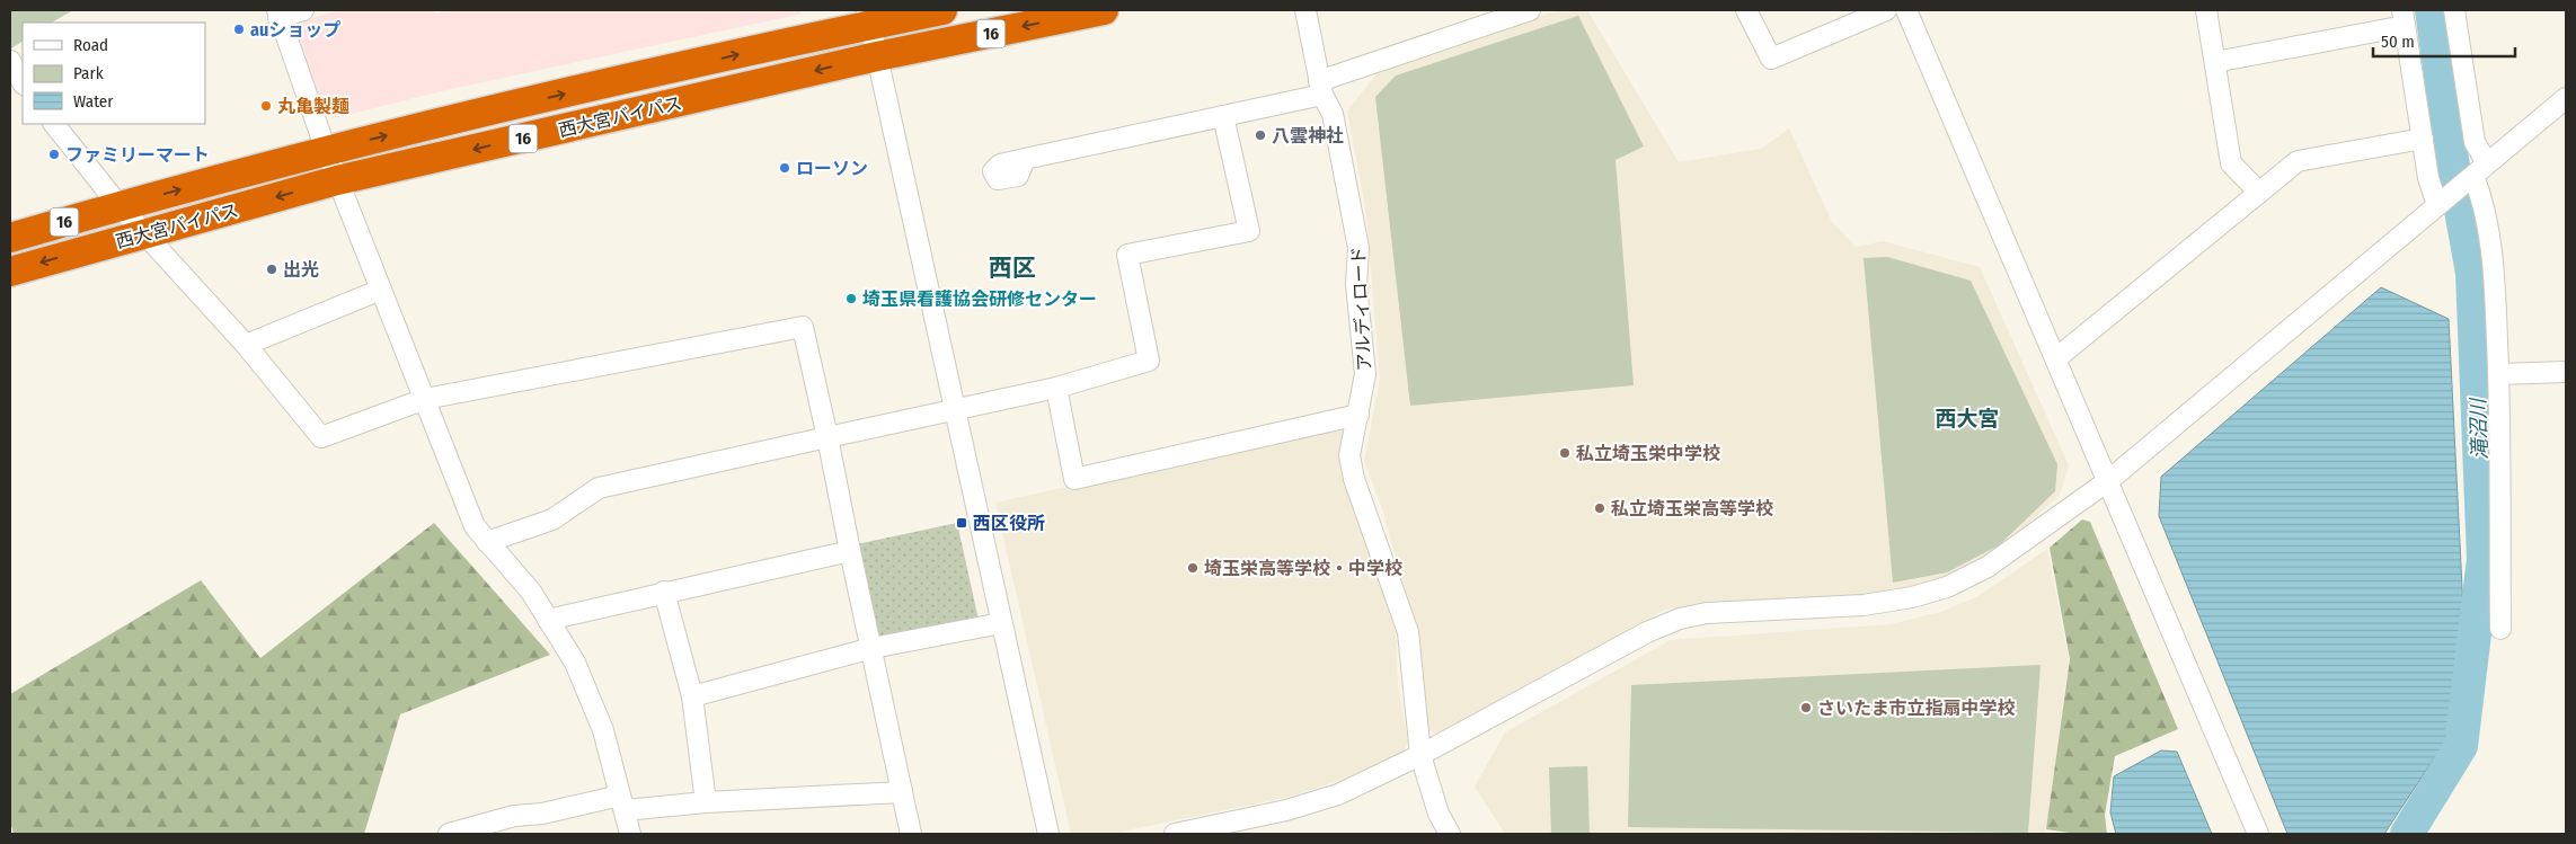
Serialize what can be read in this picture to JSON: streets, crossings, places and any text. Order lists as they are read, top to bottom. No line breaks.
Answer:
{"streets":{"highway":["16","西大宮バイパス"],"street":["アルディロード"]},"districts":["西区","西大宮"],"water":["滝沼川"],"places":{"other":["auショップ","丸亀製麺","八雲神社","ファミリーマート","ローソン","出光","埼玉県看護協会研修センター","私立埼玉栄中学校","私立埼玉栄高等学校","埼玉栄高等学校・中学校","さいたま市立指扇中学校"],"transit":["西区役所"]},"legend":["Road","Park","Water"],"scale_bar":"50 m"}
